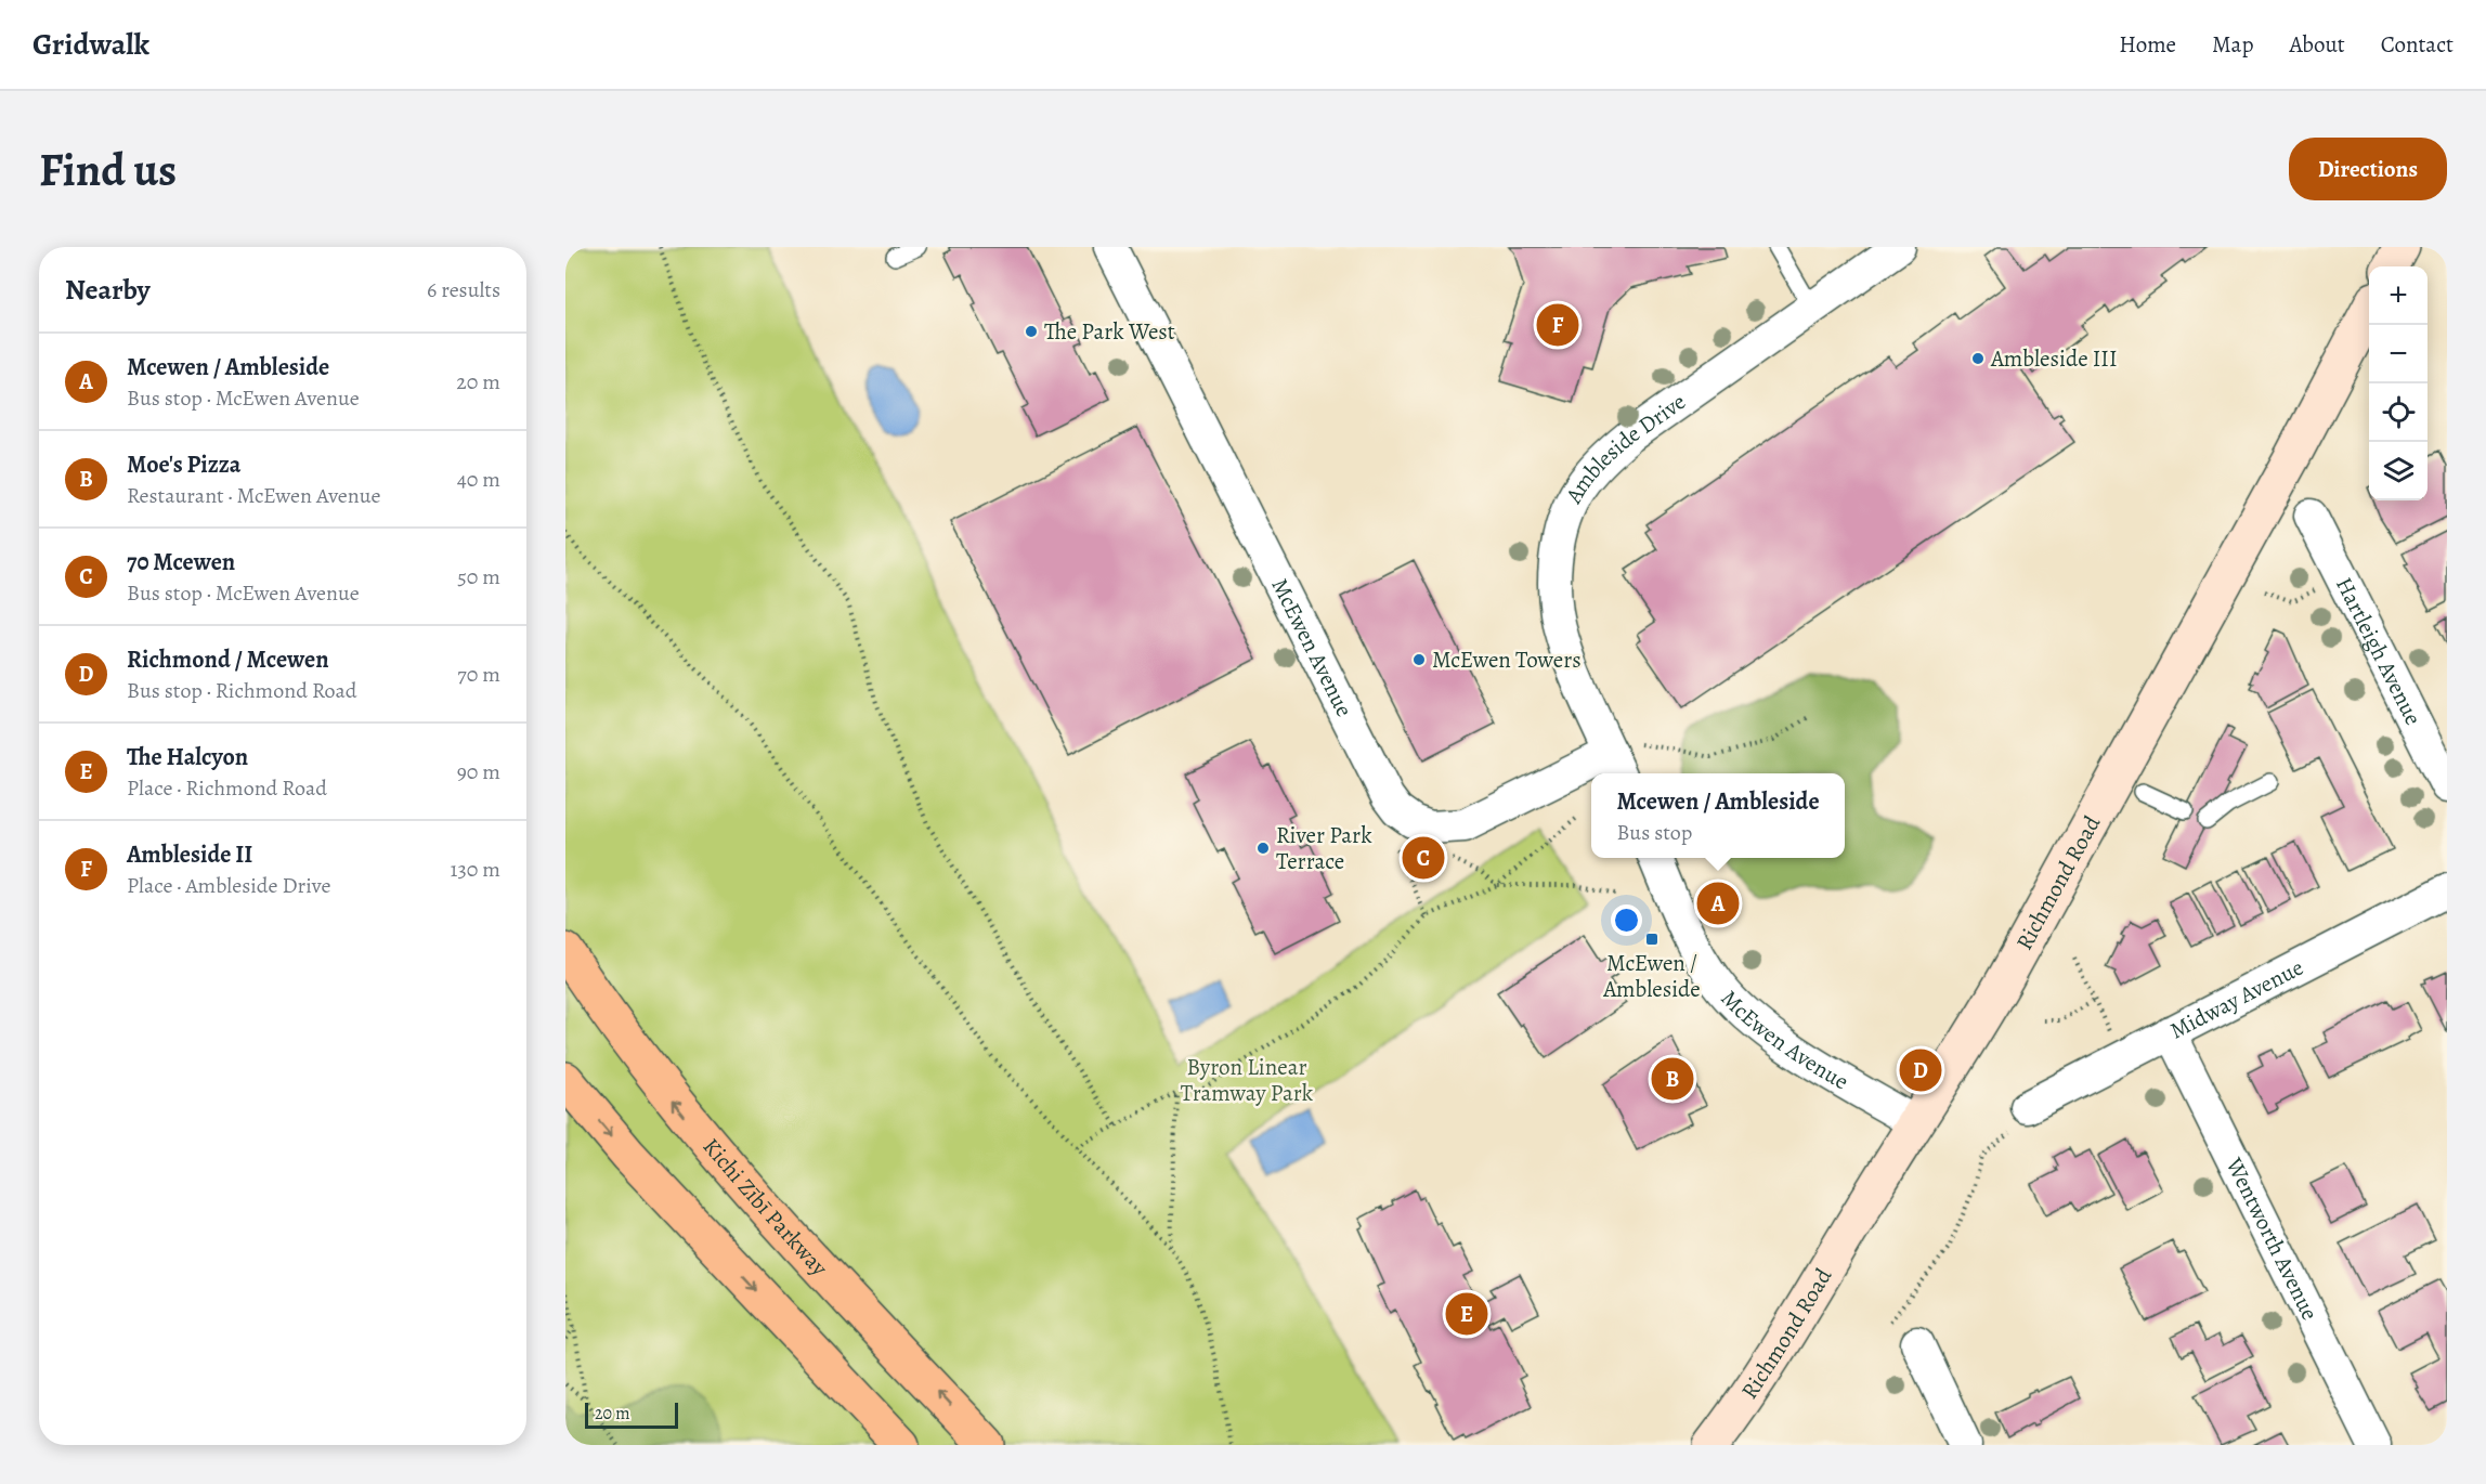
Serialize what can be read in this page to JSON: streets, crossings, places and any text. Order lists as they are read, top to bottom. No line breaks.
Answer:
{"streets":{"highway":["Kichi Zībī Parkway"],"main road":["Richmond Road"],"street":["Ambleside Drive","McEwen Avenue","Hartleigh Avenue","Midway Avenue","Wentworth Avenue"]},"crossings":[["Ambleside Drive","McEwen Avenue"],["McEwen Avenue","Richmond Road"],["Midway Avenue","Wentworth Avenue"]],"parks":["Byron Linear Tramway Park"],"places":{"other":["The Park West","Ambleside III","McEwen Towers","River Park Terrace"],"transit":["McEwen / Ambleside"]},"scale_bar":"20 m","page":{"header":"Gridwalk","nav":["Home","Map","About","Contact"],"buttons":"Directions","title":"Find us","heading":["Nearby","6 results"],"map_buttons":["+","−"],"pins":["F","C","A","D","B","E"],"list":[{"mark":"A","name":"Mcewen / Ambleside","note":"Bus stop · McEwen Avenue","value":"20 m"},{"mark":"B","name":"Moe's Pizza","note":"Restaurant · McEwen Avenue","value":"40 m"},{"mark":"C","name":"70 Mcewen","note":"Bus stop · McEwen Avenue","value":"50 m"},{"mark":"D","name":"Richmond / Mcewen","note":"Bus stop · Richmond Road","value":"70 m"},{"mark":"E","name":"The Halcyon","note":"Place · Richmond Road","value":"90 m"},{"mark":"F","name":"Ambleside II","note":"Place · Ambleside Drive","value":"130 m"}],"popup":["Mcewen / Ambleside","Bus stop"],"scale":"20 m"}}
